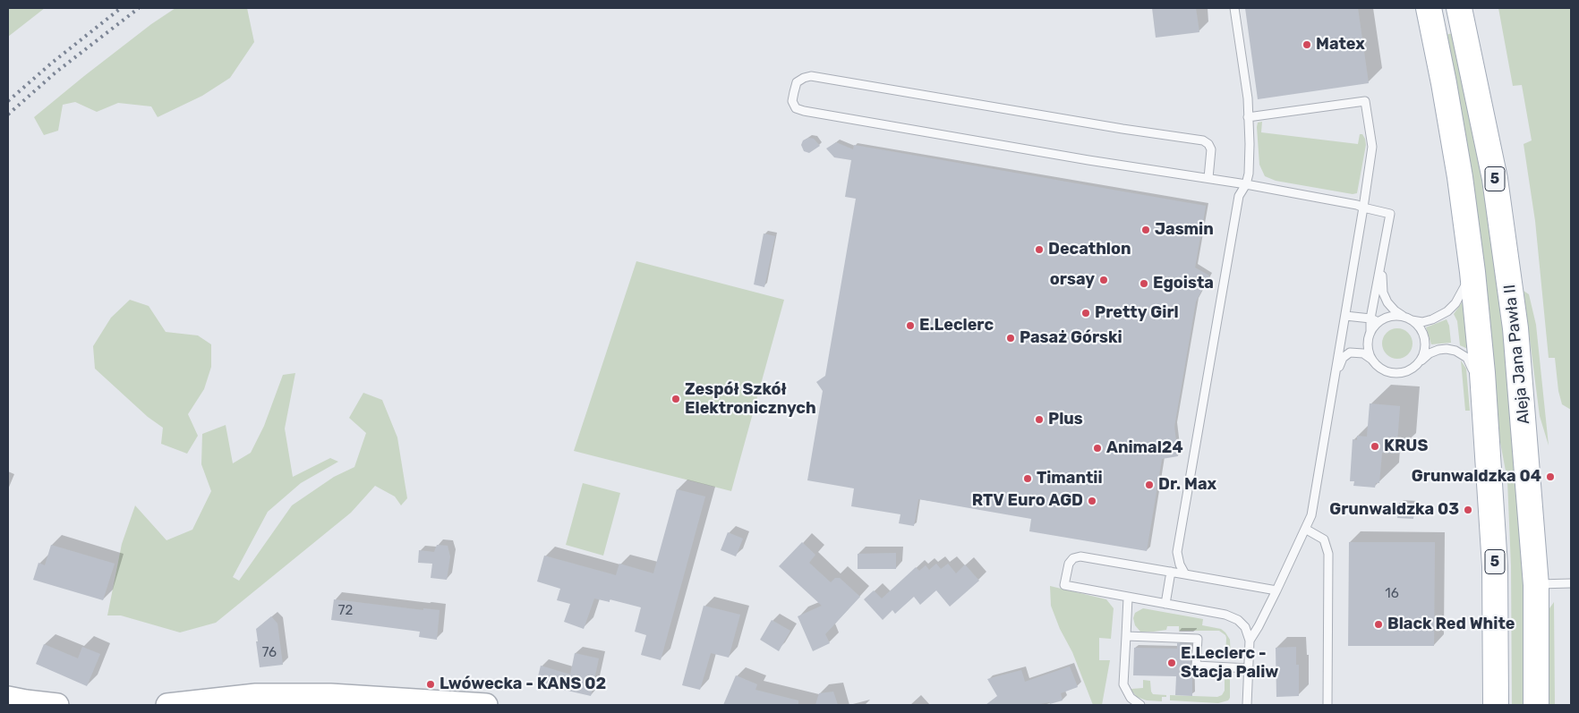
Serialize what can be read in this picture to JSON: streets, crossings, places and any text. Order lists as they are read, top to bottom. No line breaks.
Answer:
{"streets":{"main road":["5","Aleja Jana Pawła II"]},"places":["Matex","Jasmin","Decathlon","orsay","Egoista","Pretty Girl","E.Leclerc","Pasaż Górski","Zespół Szkół Elektronicznych","Plus","KRUS","Animal24","Grunwaldzka 04","Timantii","Dr. Max","RTV Euro AGD","Grunwaldzka 03","Black Red White","E.Leclerc - Stacja Paliw","Lwówecka - KANS 02"],"house_numbers":["16","72","76"]}
